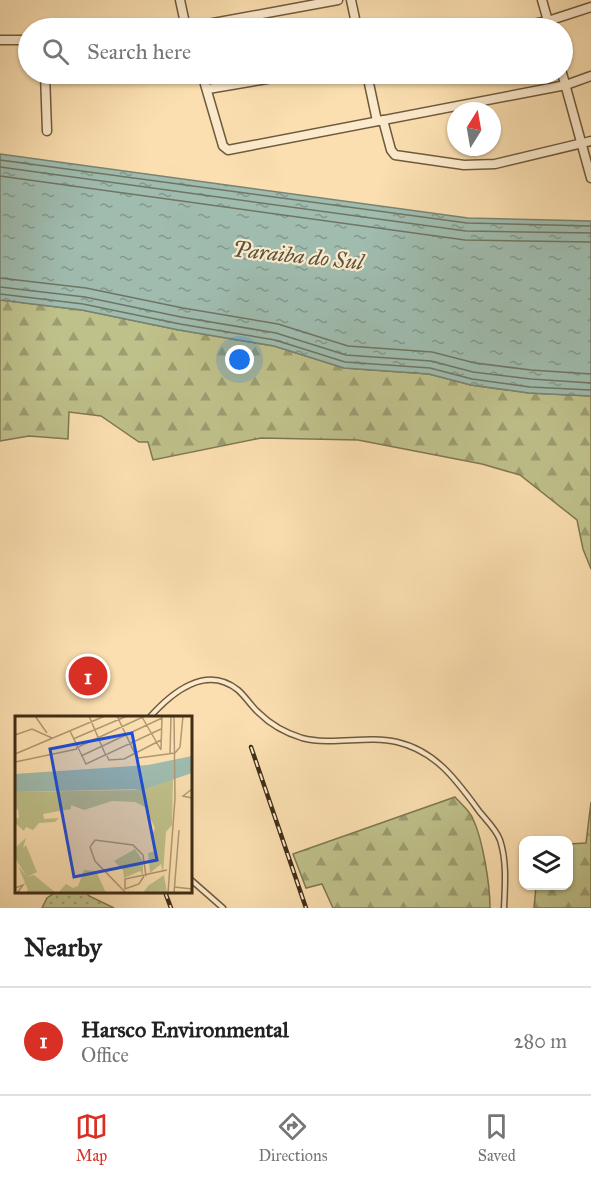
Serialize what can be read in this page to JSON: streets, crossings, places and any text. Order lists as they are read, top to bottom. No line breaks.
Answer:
{"water":["Paraiba do Sul"],"north":"top","page":{"search":"Search here","pins":"1","heading":"Nearby","list":[{"mark":"1","name":"Harsco Environmental","note":"Office","value":"280 m"}],"nav":["Map","Directions","Saved"]}}
